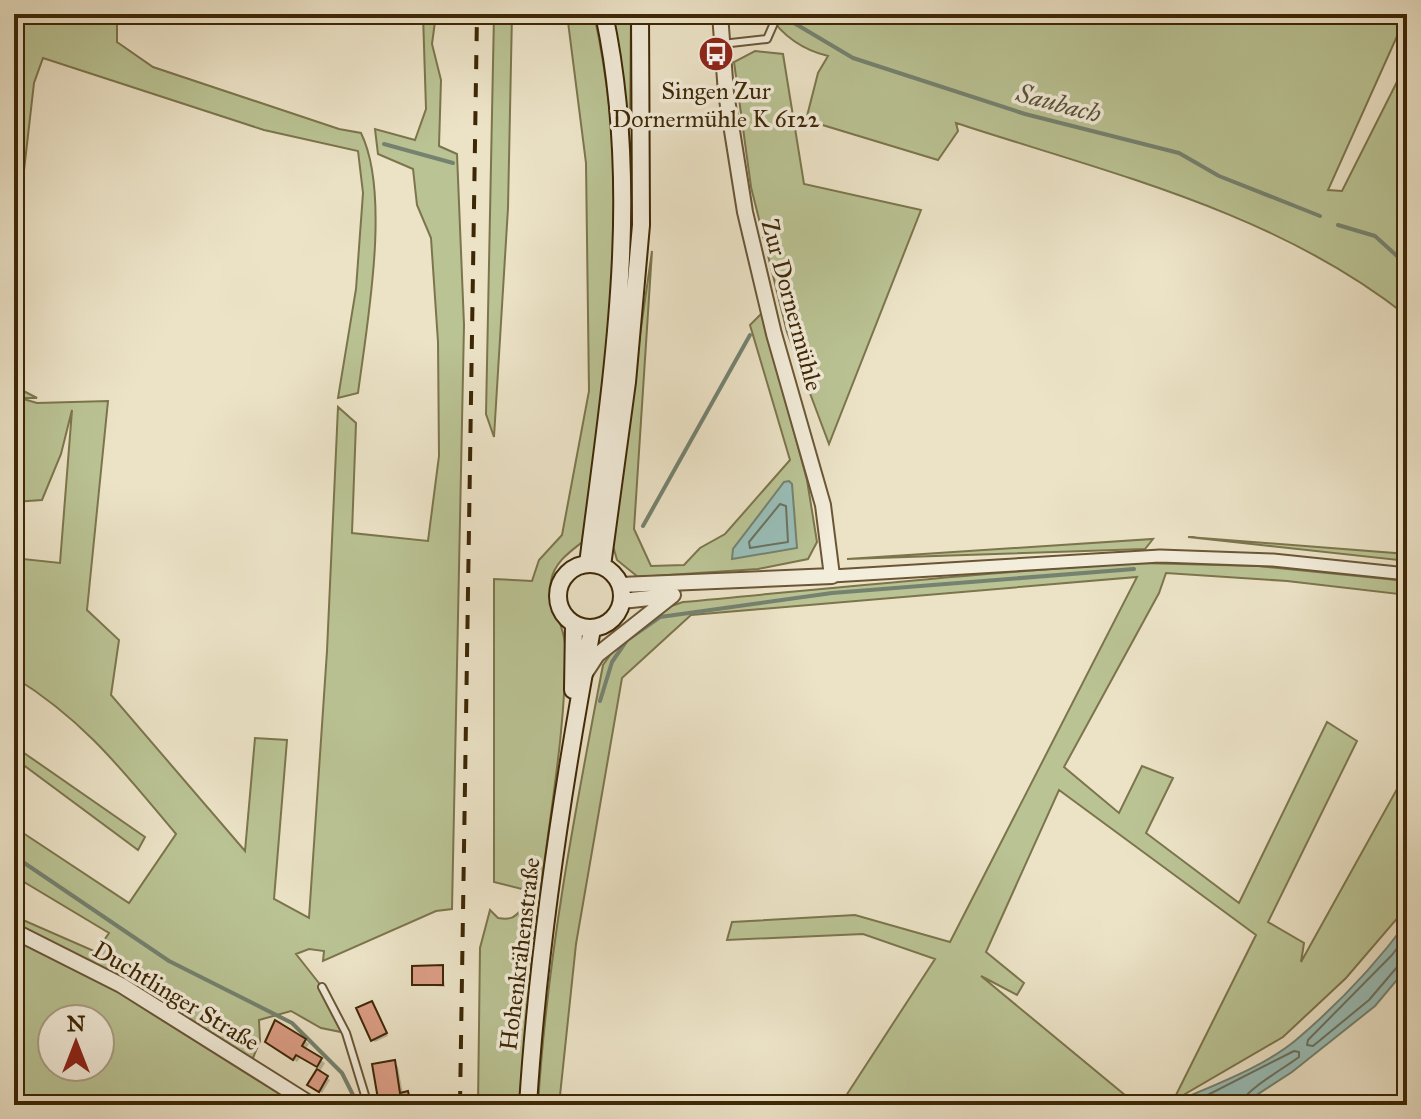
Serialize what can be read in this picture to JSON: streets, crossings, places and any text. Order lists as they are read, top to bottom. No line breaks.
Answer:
{"streets":{"main road":["Hohenkrähenstraße"],"street":["Zur Dornermühle","Duchtlinger Straße"]},"water":["Saubach"],"places":{"bus stop":["Singen Zur Dornermühle K 6122"]},"north":"top"}
